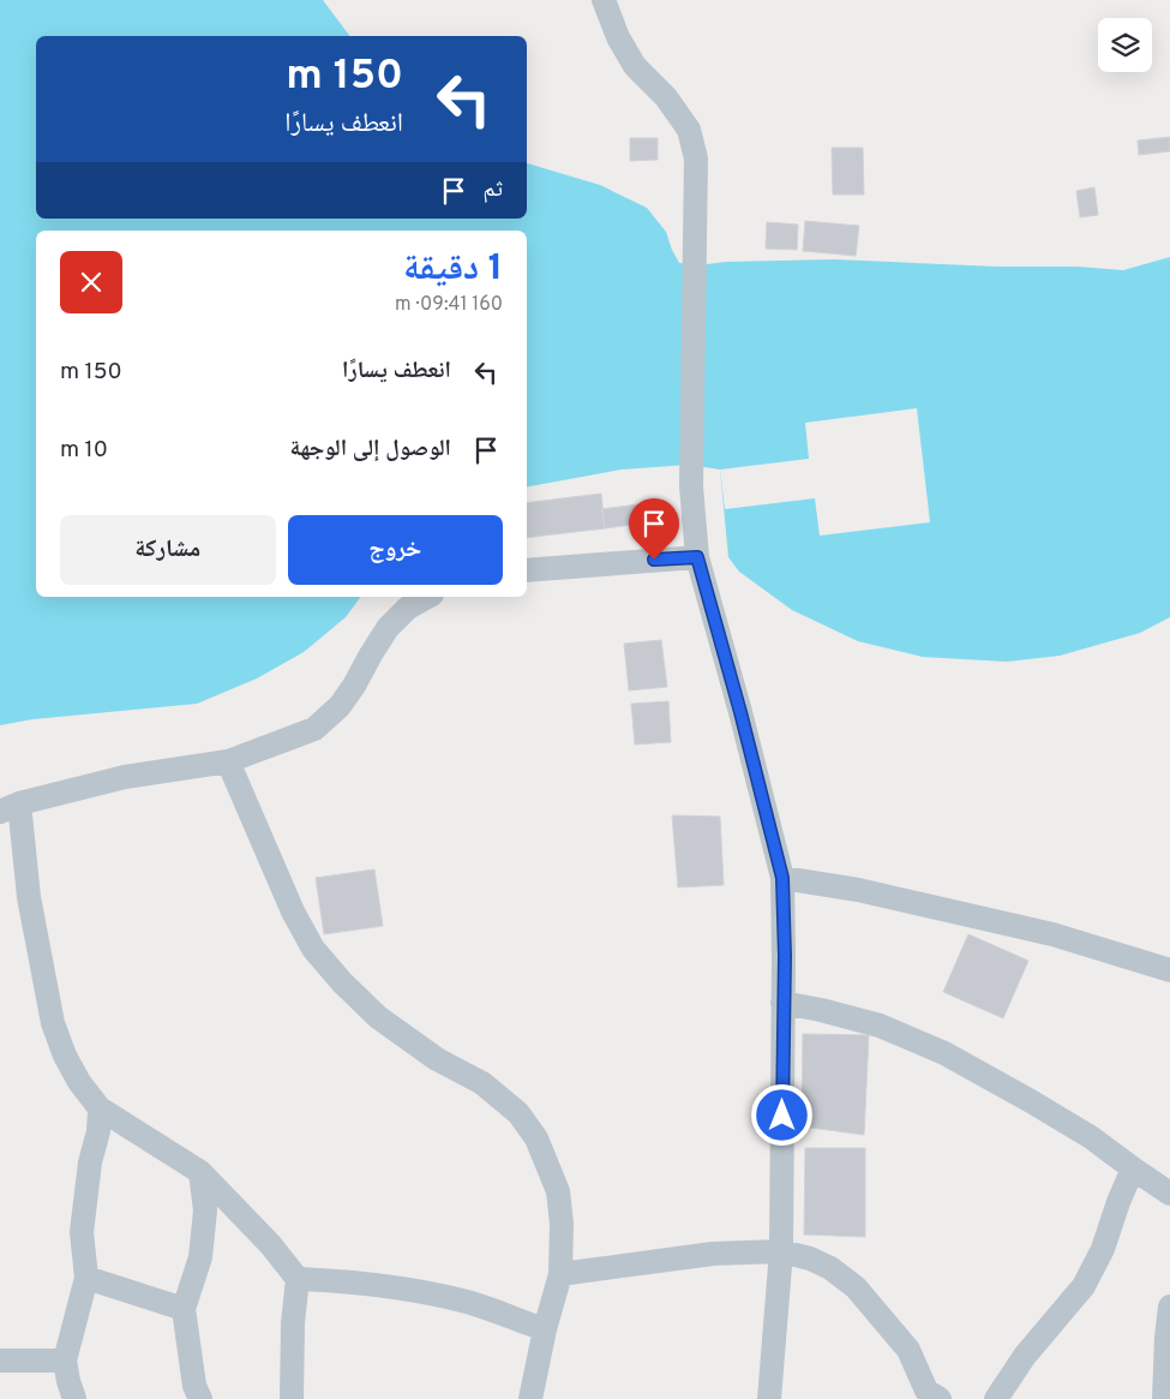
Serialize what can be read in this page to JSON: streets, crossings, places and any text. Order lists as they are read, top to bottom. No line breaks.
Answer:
{"page":{"turn":["150 m","انعطف يسارًا"],"then":"ثم","heading":["1 دقيقة","160 m · 09:41"],"list":[{"name":"انعطف يسارًا","value":"150 m"},{"name":"الوصول إلى الوجهة","value":"10 m"}],"buttons":["خروج","مشاركة"]}}
